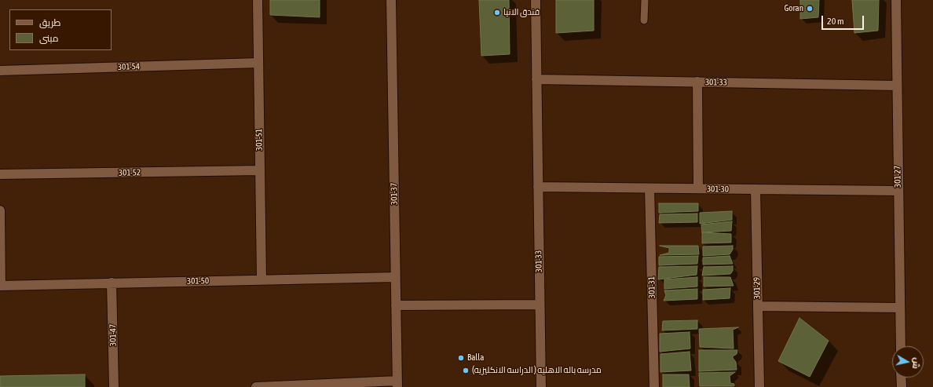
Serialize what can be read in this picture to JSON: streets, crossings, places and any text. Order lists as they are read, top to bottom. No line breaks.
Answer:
{"streets":{"street":["301-54","301-33","301-51","301-52","301-27","301-30","301-37","301-50","301-31","301-29","301-47"]},"crossings":[["301-54","301-51"],["301-33","301-27"],["301-33","301-30"],["301-51","301-52"],["301-51","301-50"],["301-27","301-30"],["301-30","301-31"],["301-30","301-29"],["301-37","301-50"],["301-50","301-47"]],"places":["Goran","فندق الانيا","Balla","مدرسه باله الاهليه ( الدراسه الانكليزيه)"],"legend":["طريق","مبنى"],"scale_bar":"20 m","north":"right"}
